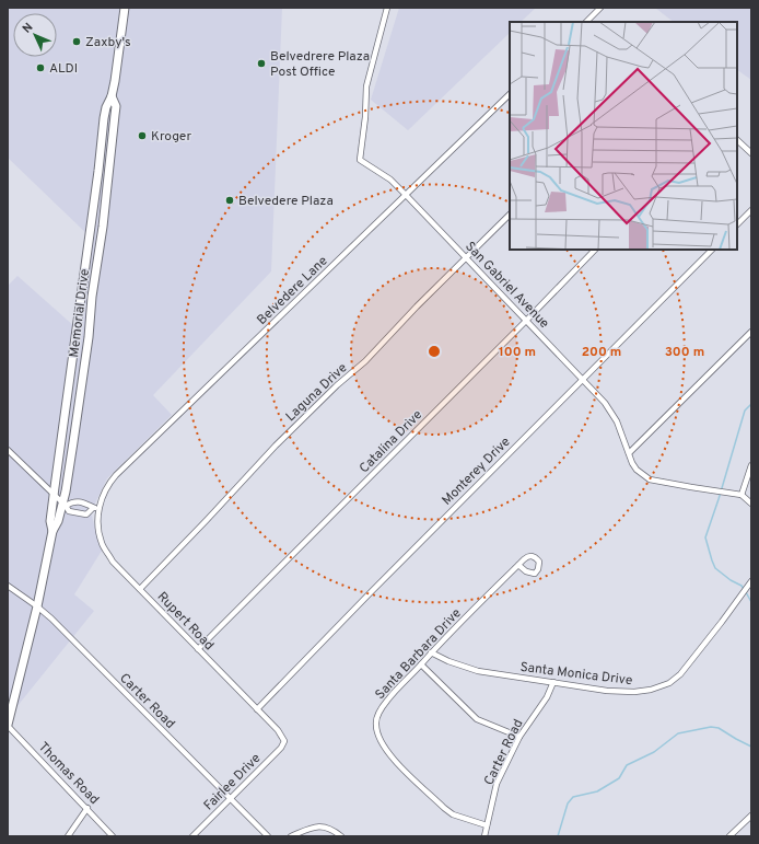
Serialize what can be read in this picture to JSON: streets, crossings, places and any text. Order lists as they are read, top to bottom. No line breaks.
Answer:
{"streets":{"main road":["Memorial Drive"],"street":["San Gabriel Avenue","Belvedere Lane","Laguna Drive","Catalina Drive","Monterey Drive","Rupert Road","Santa Barbara Drive","Santa Monica Drive","Carter Road","Thomas Road","Fairlee Drive"]},"crossings":[["San Gabriel Avenue","Belvedere Lane"],["San Gabriel Avenue","Laguna Drive"],["San Gabriel Avenue","Catalina Drive"],["San Gabriel Avenue","Monterey Drive"],["Belvedere Lane","Rupert Road"],["Memorial Drive","Carter Road"],["Memorial Drive","Thomas Road"],["Laguna Drive","Rupert Road"],["Catalina Drive","Rupert Road"],["Monterey Drive","Rupert Road"],["Rupert Road","Fairlee Drive"],["Santa Barbara Drive","Santa Monica Drive"],["Santa Barbara Drive","Carter Road"],["Santa Monica Drive","Carter Road"],["Carter Road","Fairlee Drive"]],"places":["Zaxby's","Belvedrere Plaza Post Office","ALDI","Kroger","Belvedere Plaza"],"north":"top left","rings":["100 m","200 m","300 m"]}
